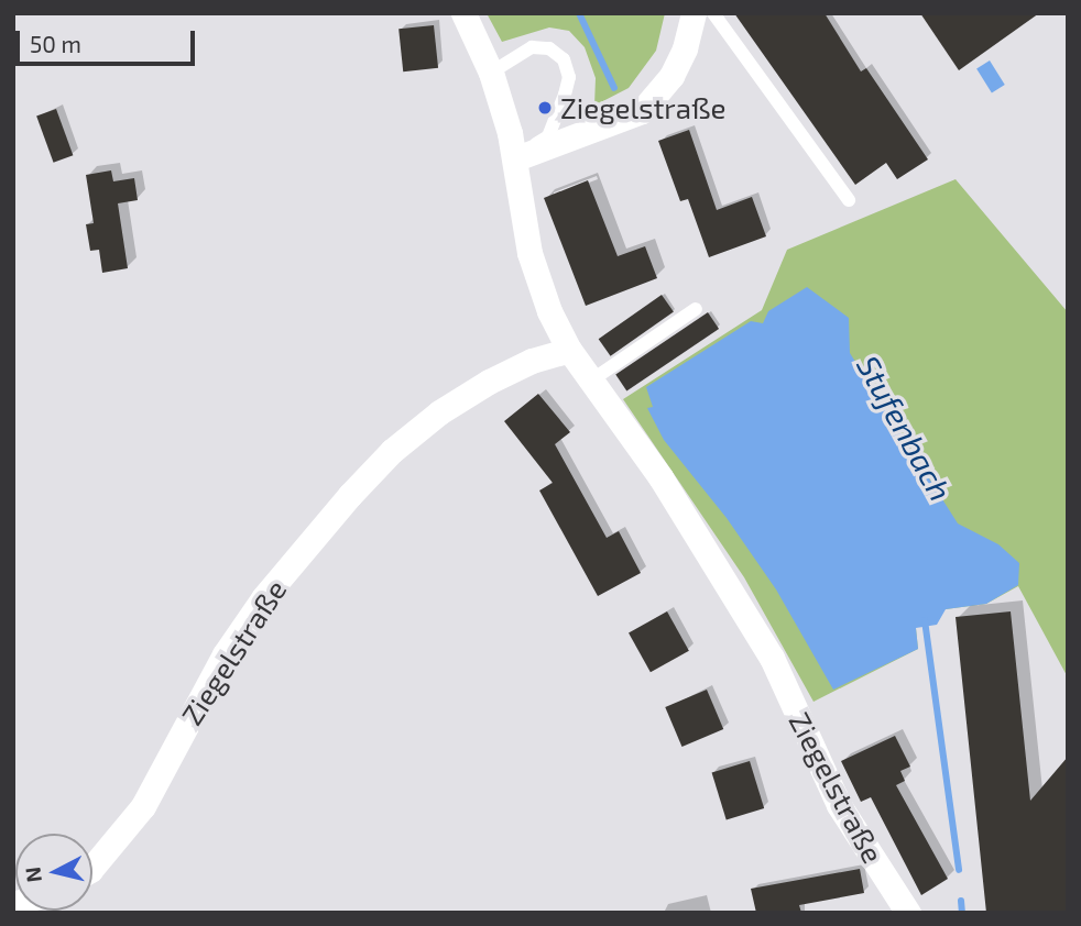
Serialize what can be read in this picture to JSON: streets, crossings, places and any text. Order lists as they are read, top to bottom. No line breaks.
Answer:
{"streets":{"street":["Ziegelstraße"]},"water":["Stufenbach"],"places":["Ziegelstraße"],"scale_bar":"50 m","north":"left"}
